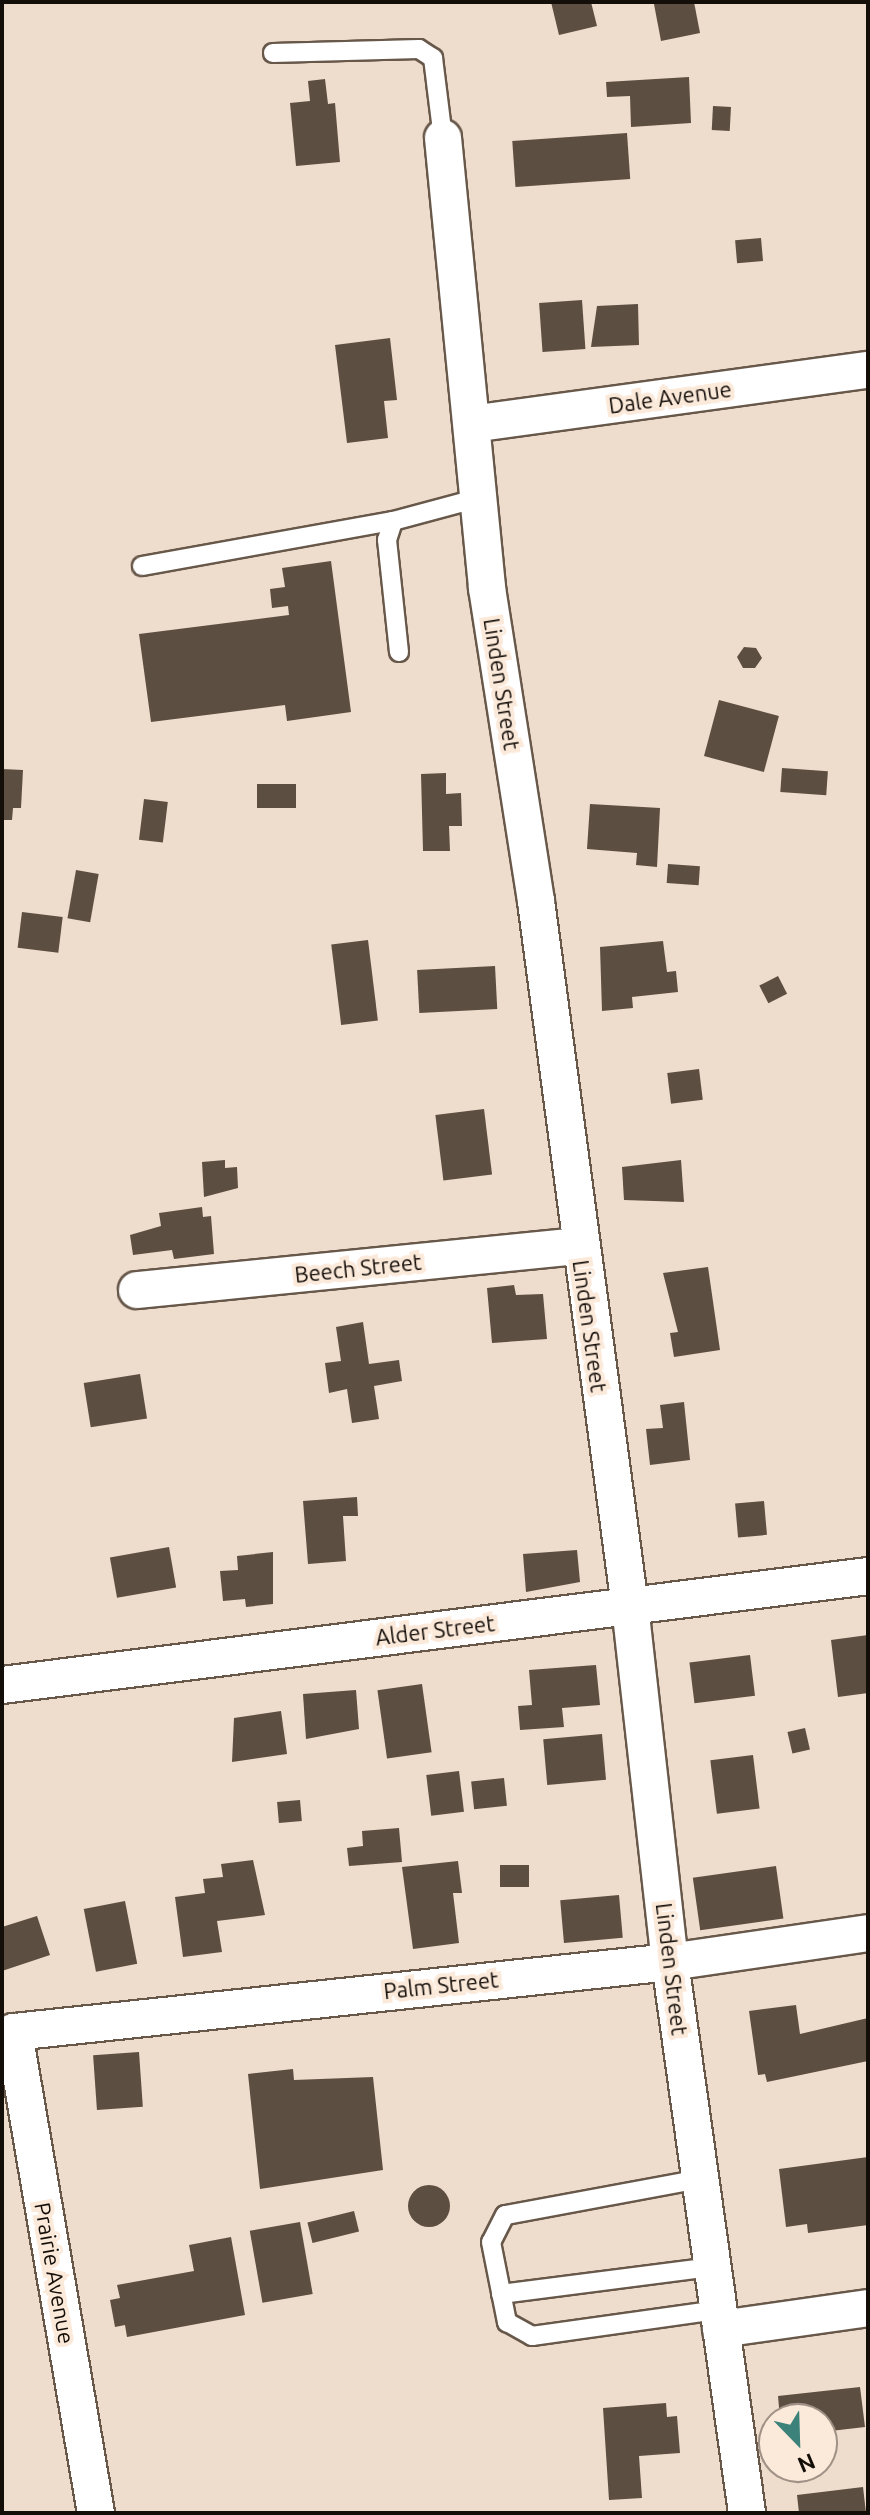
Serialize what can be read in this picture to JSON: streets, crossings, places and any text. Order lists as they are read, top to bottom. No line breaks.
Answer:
{"streets":{"street":["Dale Avenue","Linden Street","Beech Street","Alder Street","Palm Street","Prairie Avenue"]},"crossings":[["Dale Avenue","Linden Street"],["Linden Street","Beech Street"],["Linden Street","Alder Street"],["Linden Street","Palm Street"],["Palm Street","Prairie Avenue"]],"north":"bottom right"}
